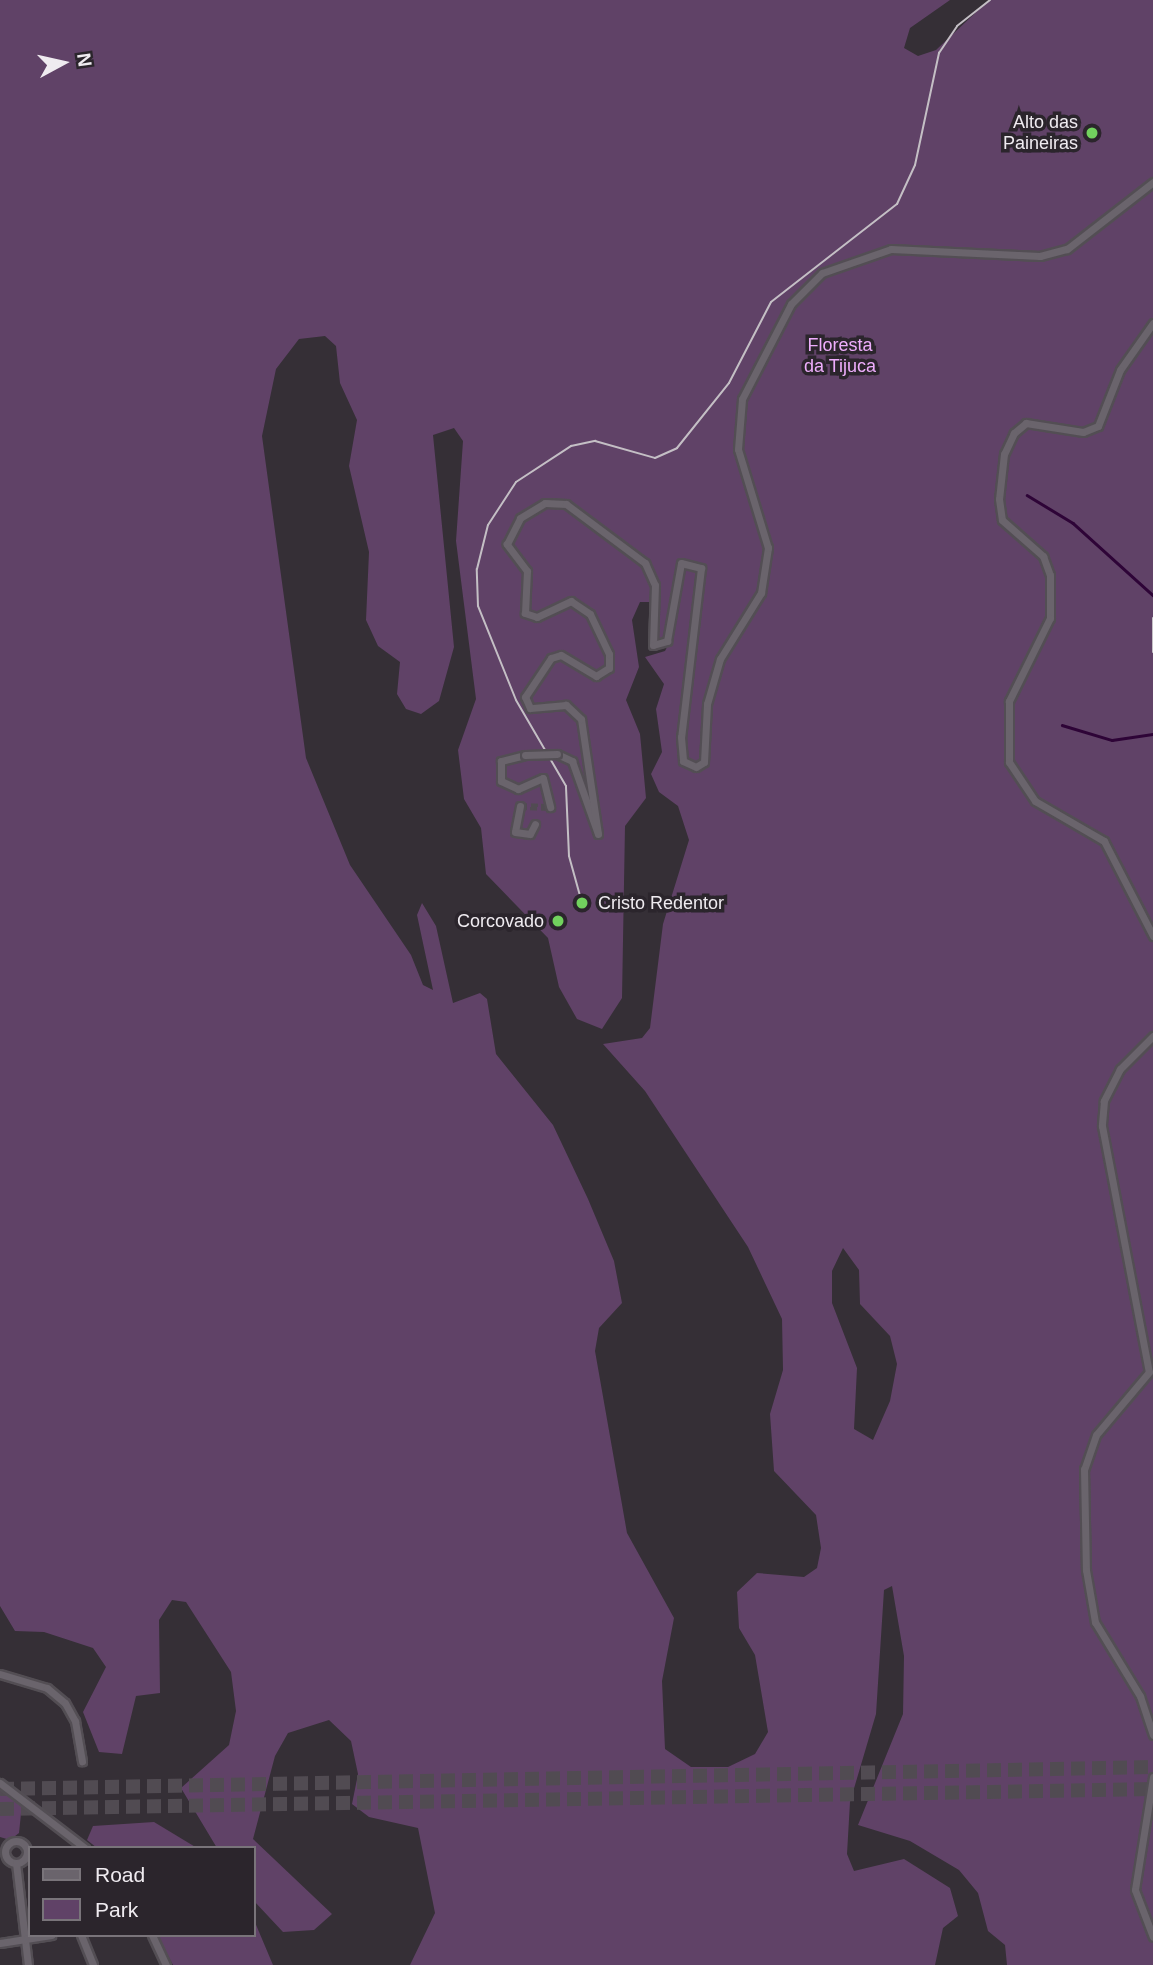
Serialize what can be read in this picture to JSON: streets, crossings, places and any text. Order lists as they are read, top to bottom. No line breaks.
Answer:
{"parks":["Floresta da Tijuca"],"places":["Alto das Paineiras","Cristo Redentor","Corcovado"],"legend":["Road","Park"],"north":"right"}
